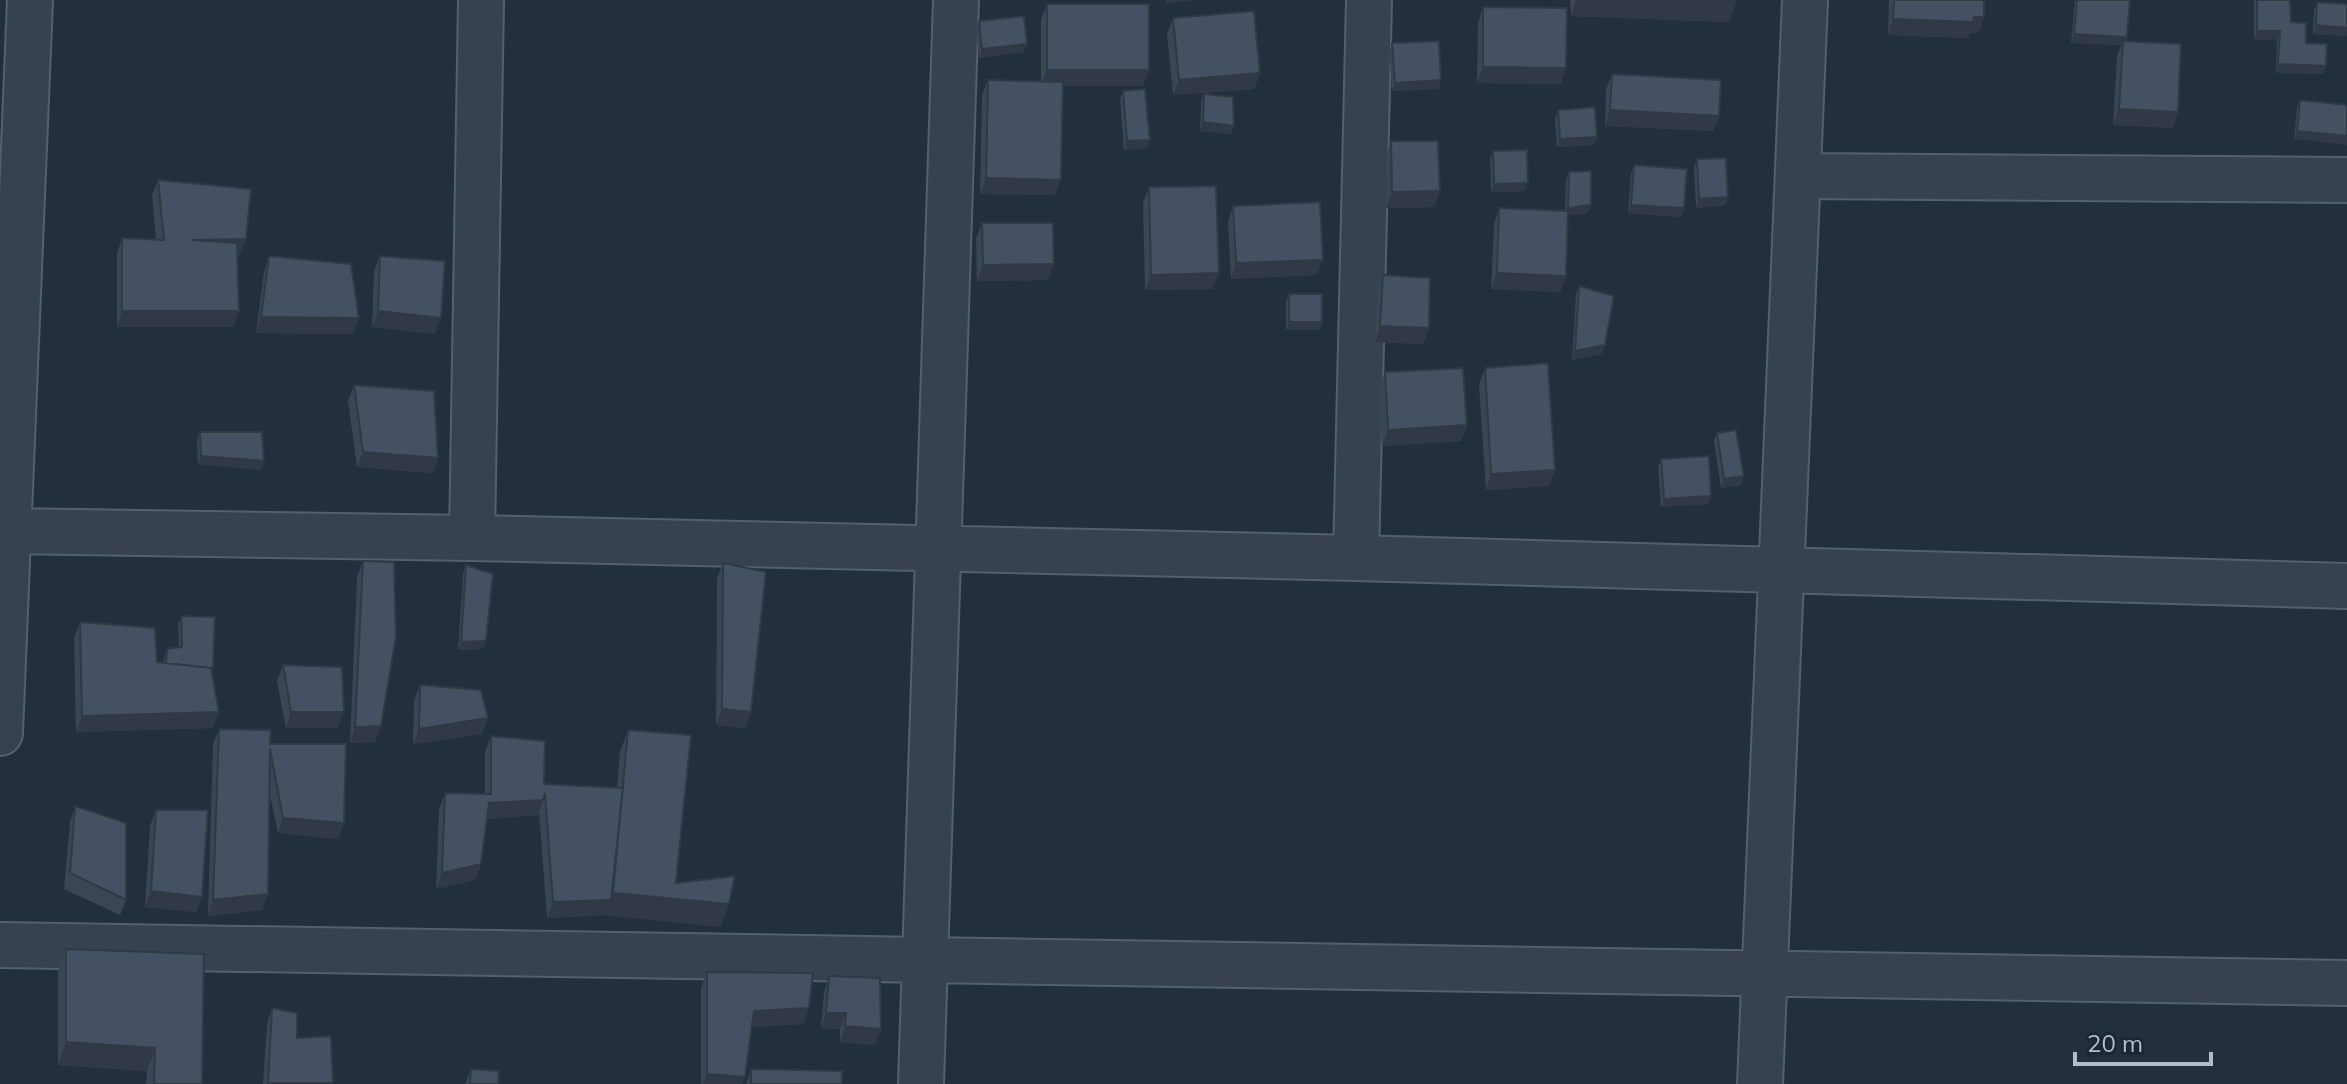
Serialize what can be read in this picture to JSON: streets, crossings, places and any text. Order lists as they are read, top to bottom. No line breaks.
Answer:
{"scale_bar":"20 m"}
